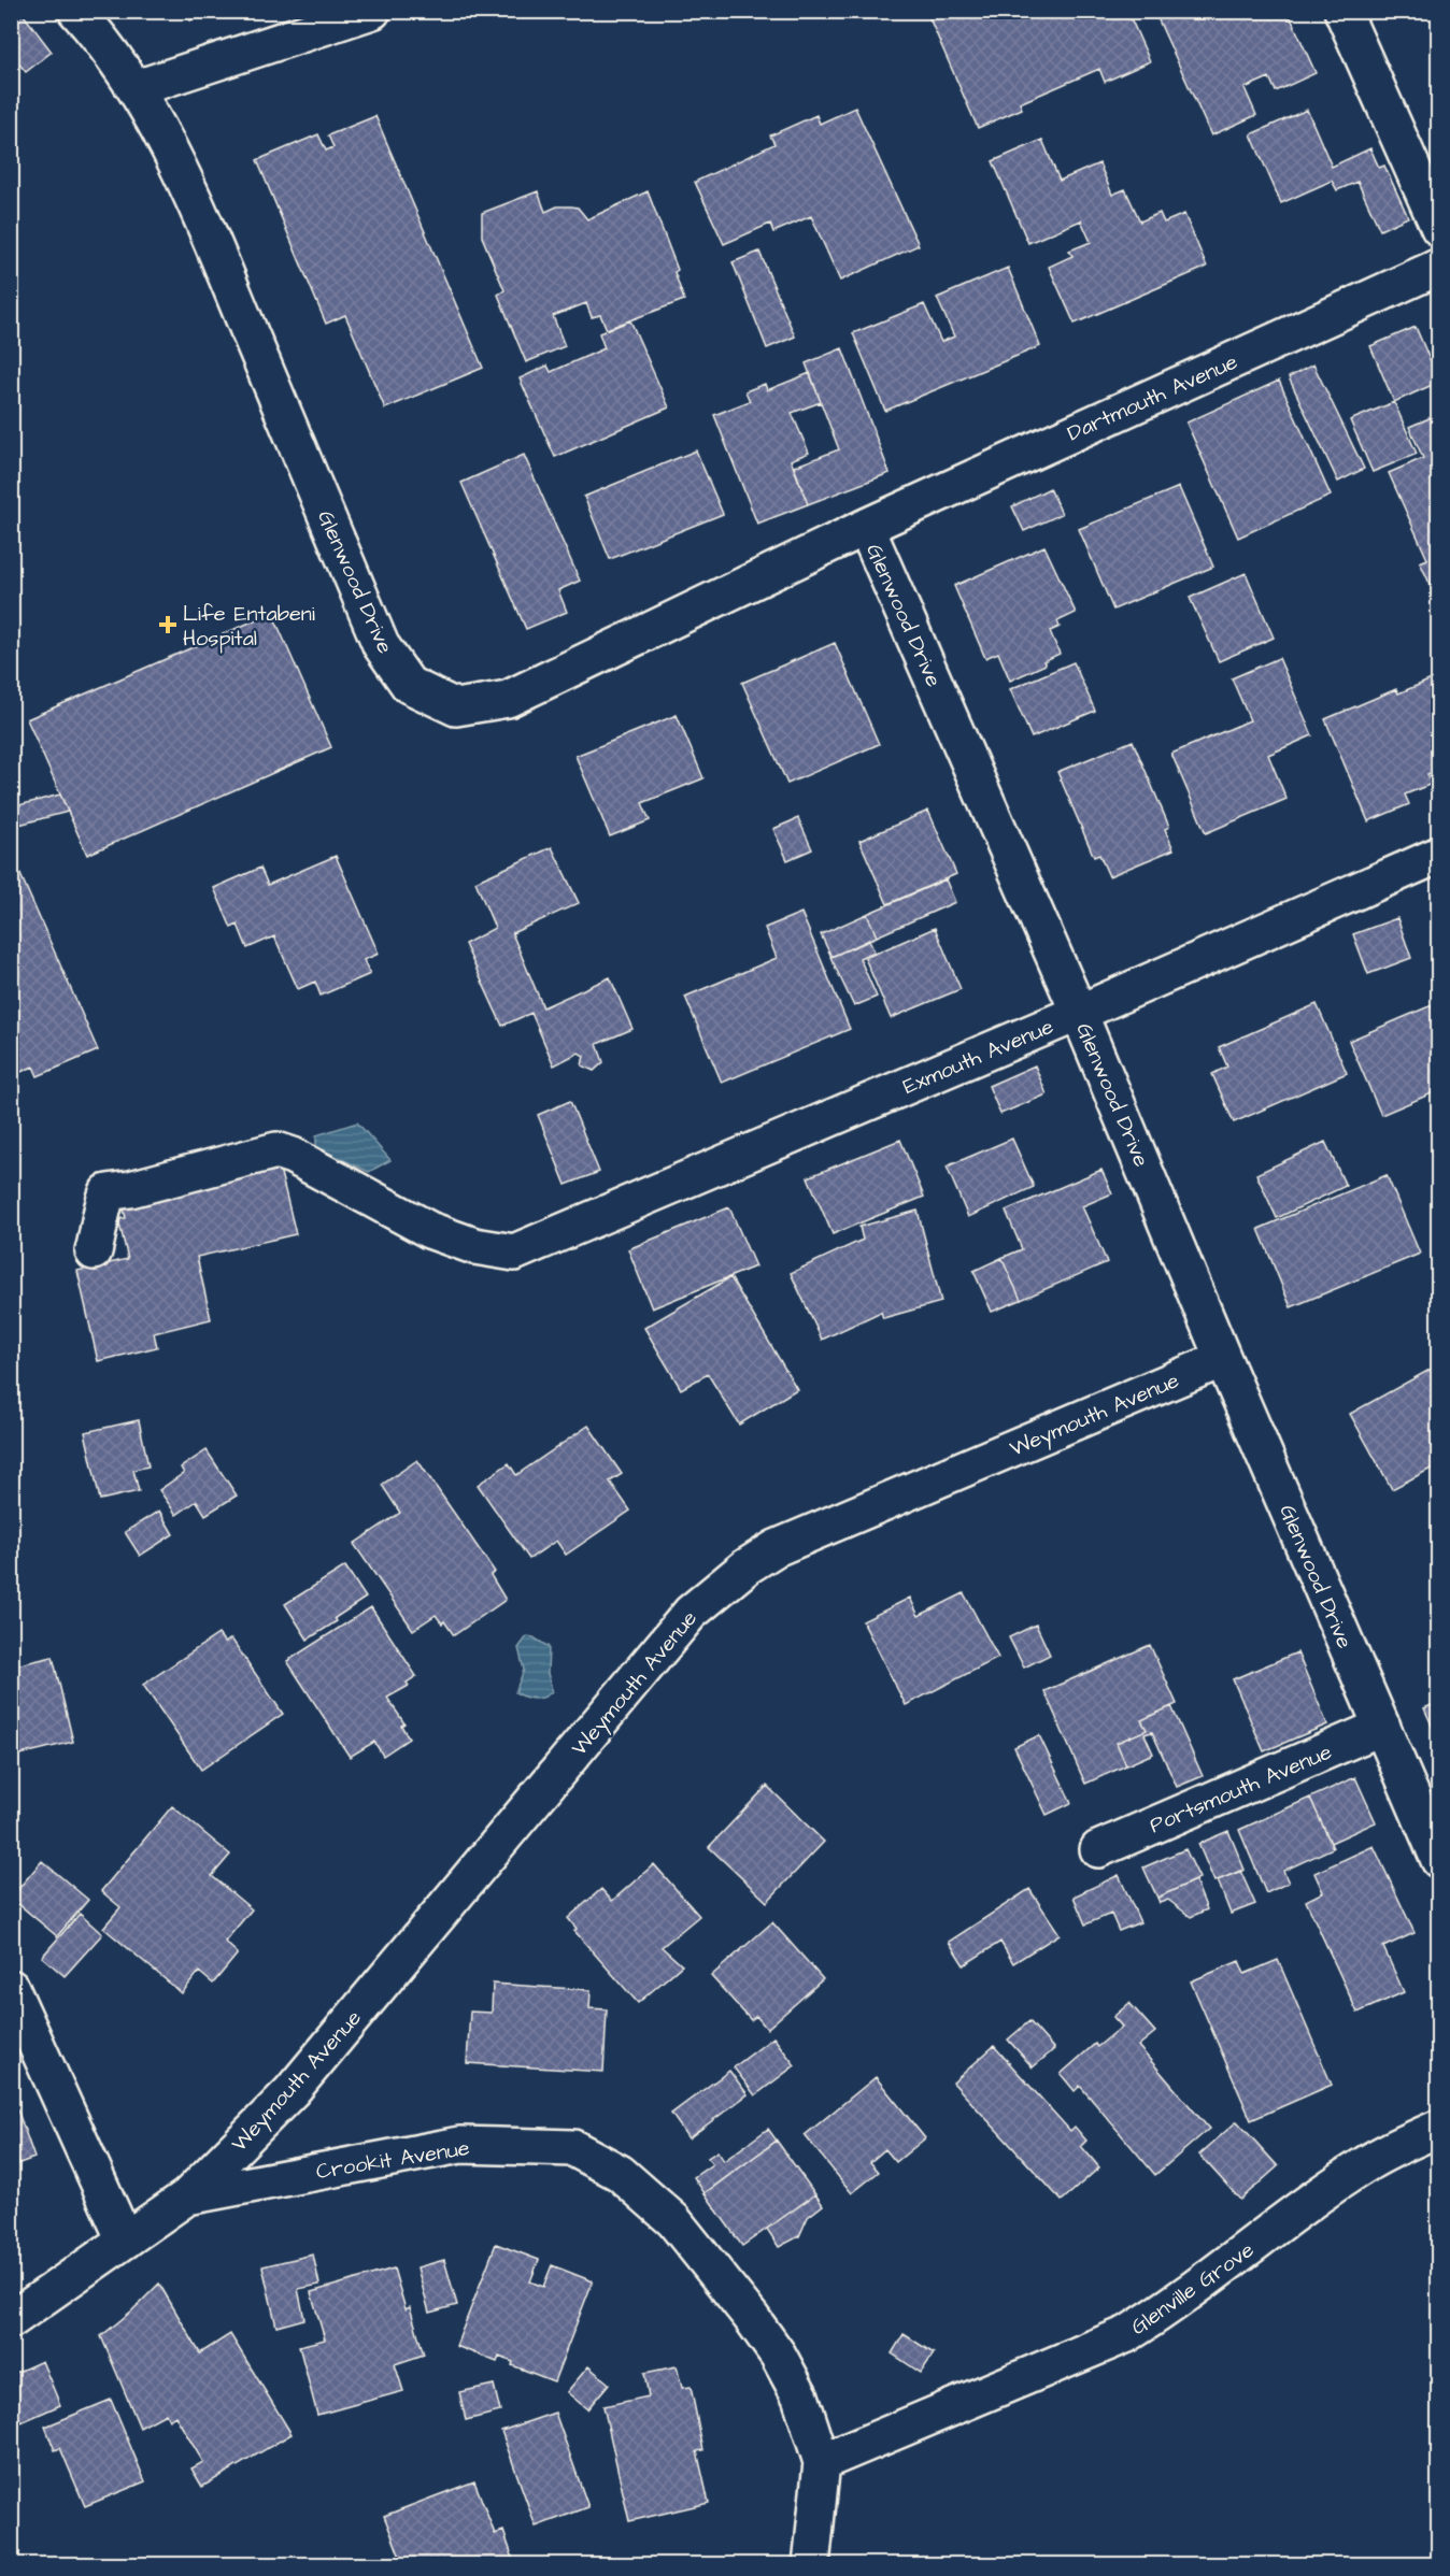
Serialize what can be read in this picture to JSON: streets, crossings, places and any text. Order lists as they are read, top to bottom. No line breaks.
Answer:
{"streets":{"street":["Dartmouth Avenue","Glenwood Drive","Exmouth Avenue","Weymouth Avenue","Portsmouth Avenue","Crookit Avenue","Glenville Grove"]},"crossings":[["Dartmouth Avenue","Glenwood Drive"],["Glenwood Drive","Exmouth Avenue"],["Glenwood Drive","Weymouth Avenue"],["Glenwood Drive","Portsmouth Avenue"],["Weymouth Avenue","Crookit Avenue"],["Crookit Avenue","Glenville Grove"]],"places":{"health":["Life Entabeni Hospital"]}}
